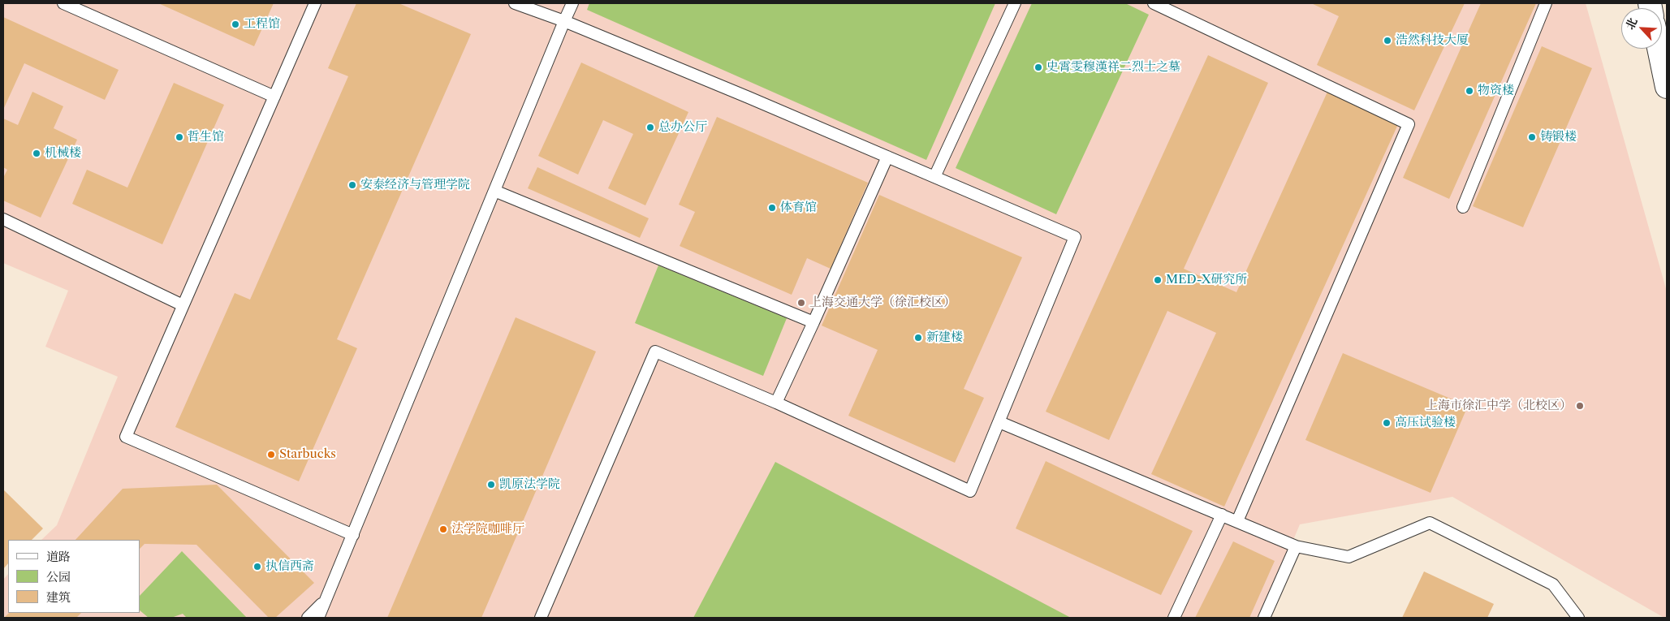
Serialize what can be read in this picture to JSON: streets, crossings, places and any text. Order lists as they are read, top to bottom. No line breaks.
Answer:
{"places":["工程馆","浩然科技大厦","史霄雯穆漢祥二烈士之墓","物资楼","总办公厅","哲生馆","铸锻楼","机械楼","安泰经济与管理学院","体育馆","MED-X研究所","上海交通大学（徐汇校区）","新建楼","上海市徐汇中学（北校区）","高压试验楼","Starbucks","凯原法学院","法学院咖啡厅","执信西斋"],"legend":["道路","公园","建筑"],"north":"top left"}
